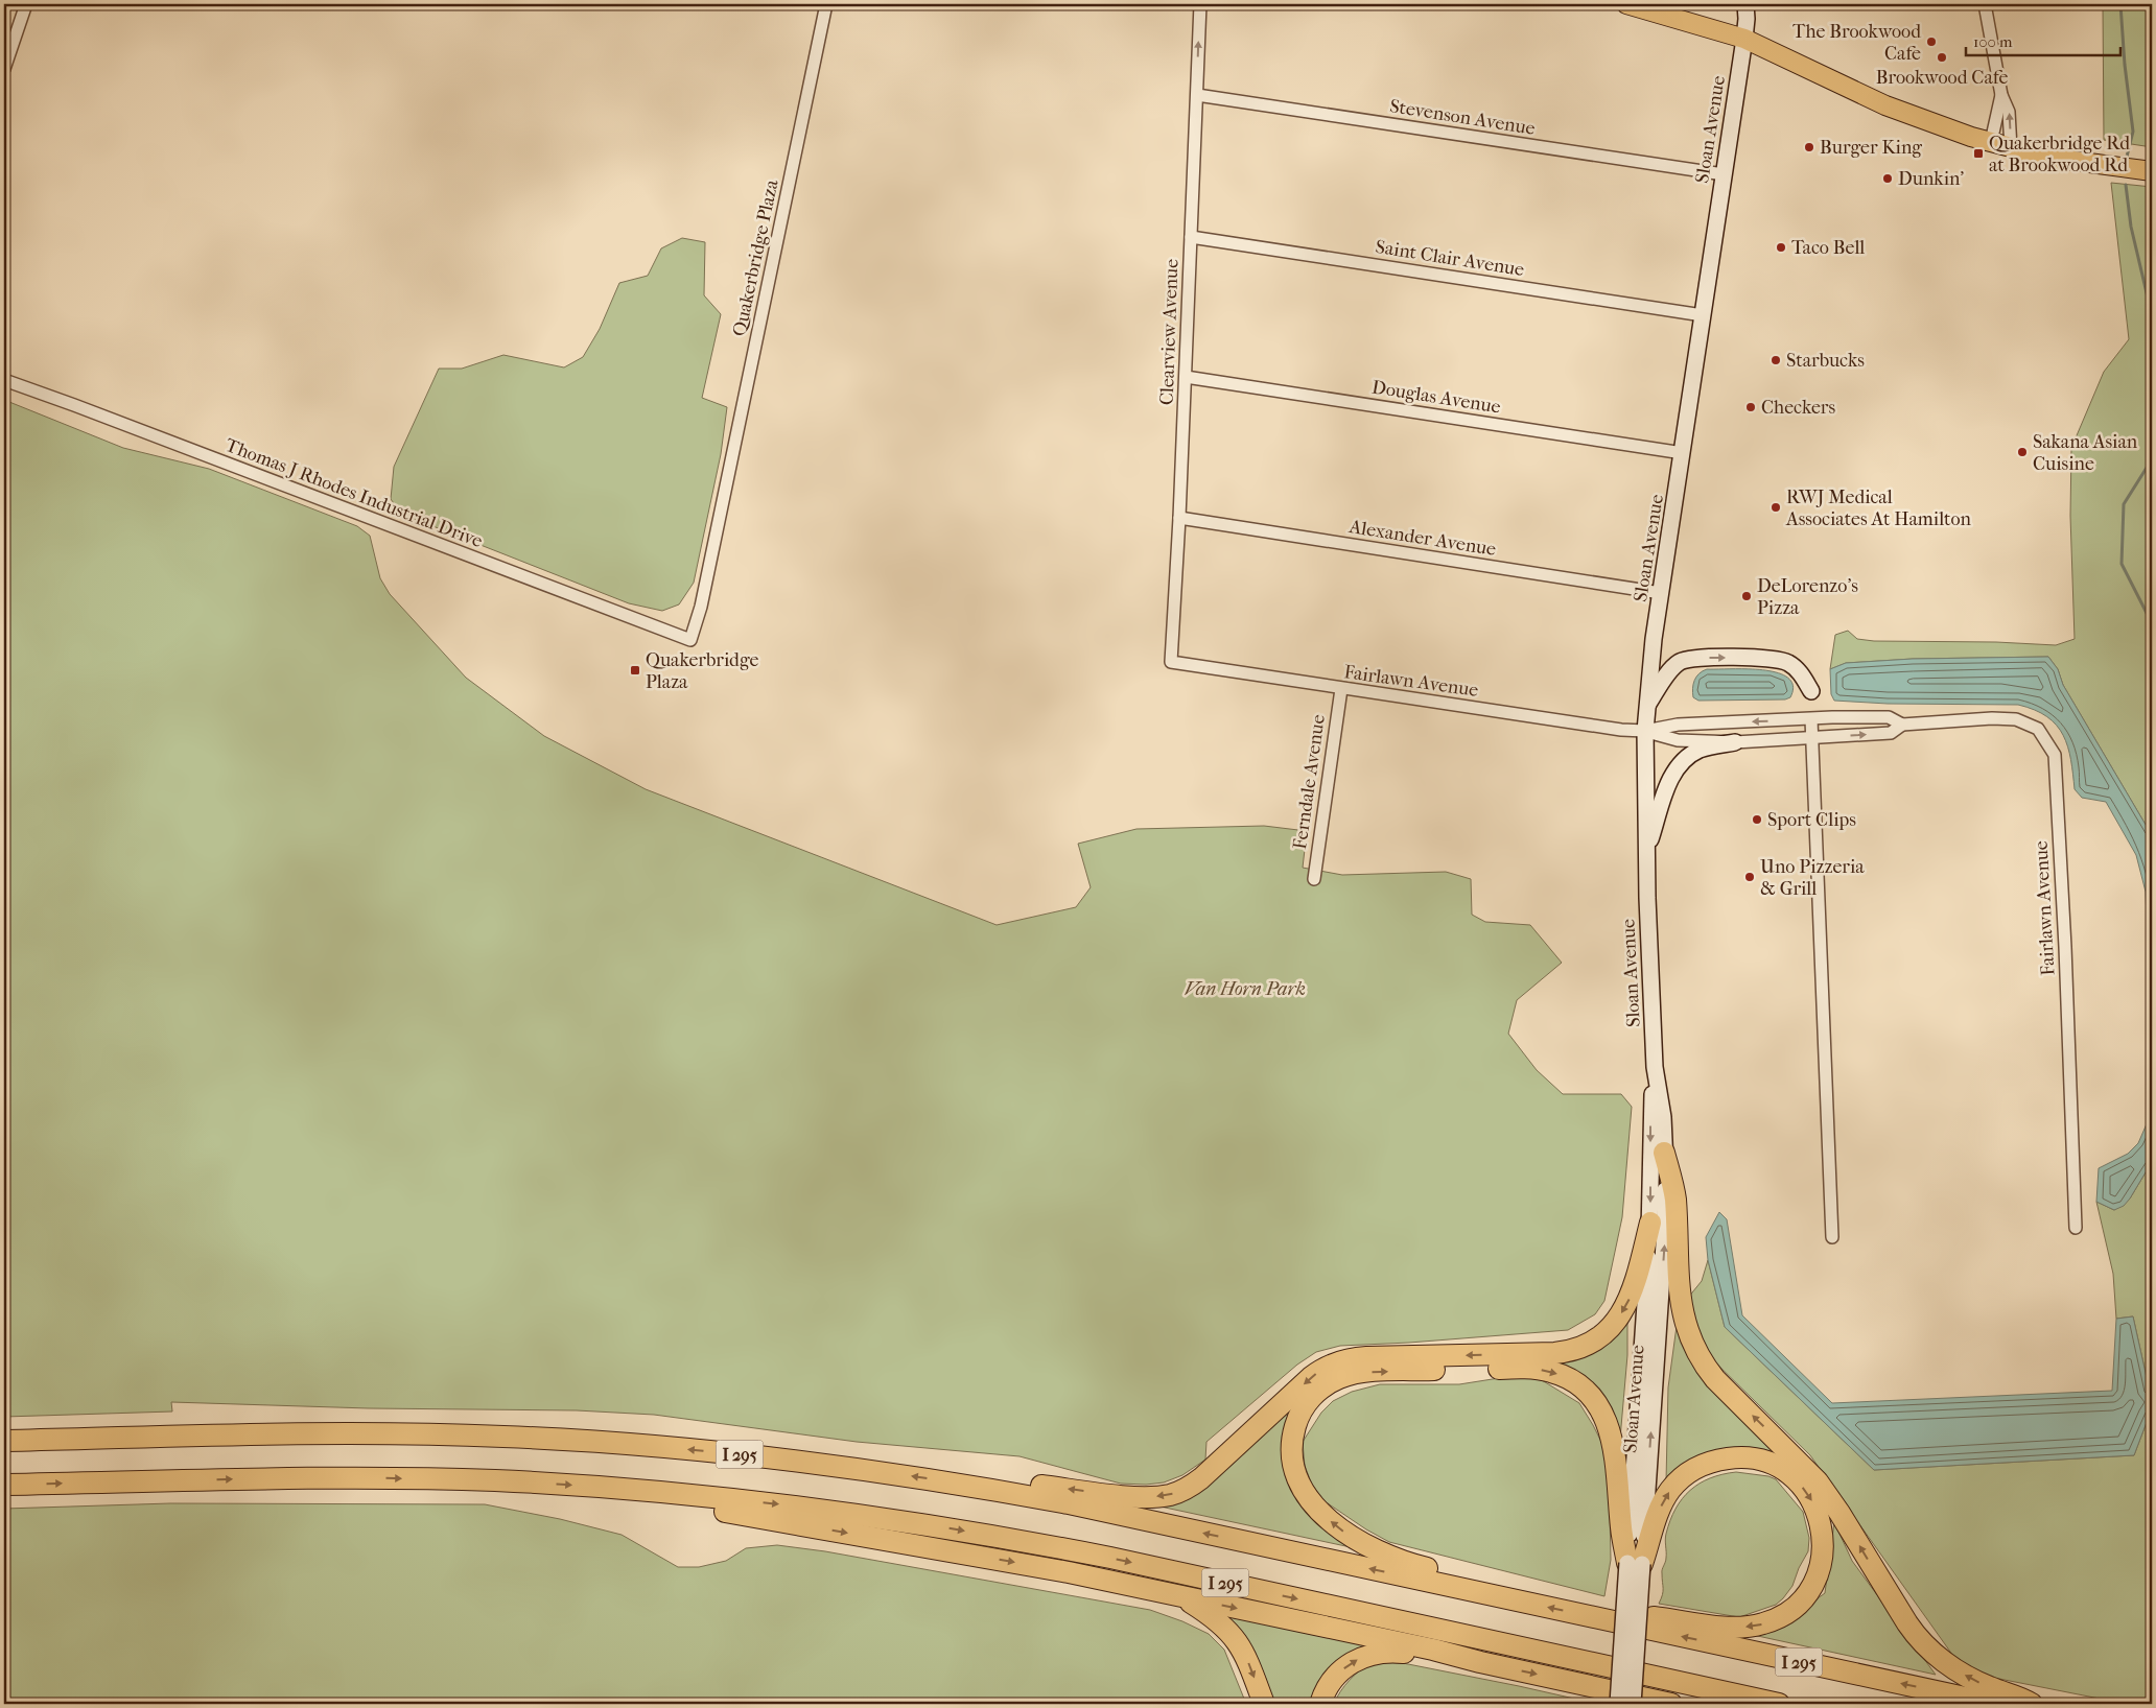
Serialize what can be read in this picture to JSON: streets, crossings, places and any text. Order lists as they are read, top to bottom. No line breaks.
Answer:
{"streets":{"highway":["I 295"],"main road":["Sloan Avenue"],"street":["Stevenson Avenue","Quakerbridge Plaza","Saint Clair Avenue","Clearview Avenue","Douglas Avenue","Thomas J Rhodes Industrial Drive","Alexander Avenue","Fairlawn Avenue","Ferndale Avenue"]},"crossings":[["Stevenson Avenue","Sloan Avenue"],["Stevenson Avenue","Clearview Avenue"],["Sloan Avenue","Saint Clair Avenue"],["Sloan Avenue","Douglas Avenue"],["Sloan Avenue","Alexander Avenue"],["Sloan Avenue","Fairlawn Avenue"],["Quakerbridge Plaza","Thomas J Rhodes Industrial Drive"],["Saint Clair Avenue","Clearview Avenue"],["Clearview Avenue","Douglas Avenue"],["Clearview Avenue","Alexander Avenue"],["Clearview Avenue","Fairlawn Avenue"],["Fairlawn Avenue","Ferndale Avenue"]],"parks":["Van Horn Park"],"places":{"other":["The Brookwood Cafe","Brookwood Cafe","Burger King","Dunkin'","Taco Bell","Starbucks","Checkers","Sakana Asian Cuisine","RWJ Medical Associates At Hamilton","DeLorenzo's Pizza","Sport Clips","Uno Pizzeria & Grill"],"transit":["Quakerbridge Rd at Brookwood Rd","Quakerbridge Plaza"]},"scale_bar":"100 m"}
